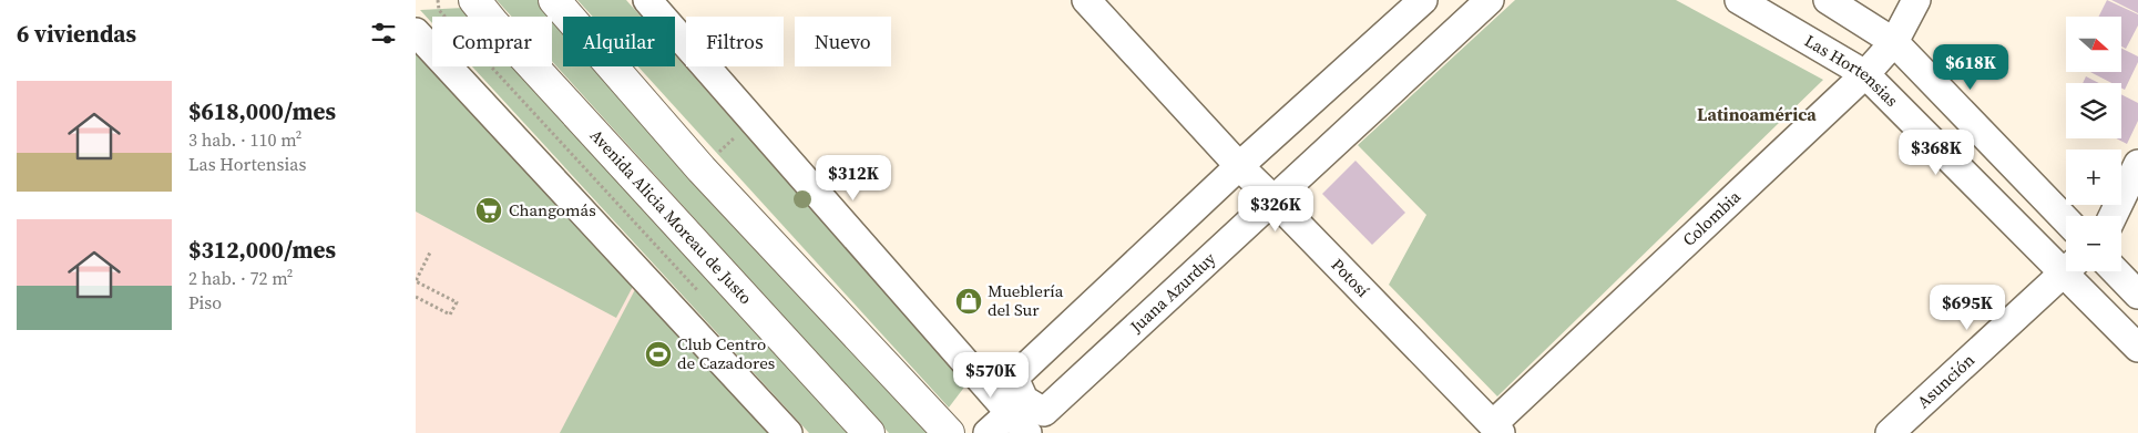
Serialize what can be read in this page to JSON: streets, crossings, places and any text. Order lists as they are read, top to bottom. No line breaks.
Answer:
{"streets":{"main road":["Avenida Alicia Moreau de Justo"],"street":["Las Hortensias","Colombia","Potosí","Juana Azurduy","Asunción"]},"crossings":[["Las Hortensias","Colombia"],["Colombia","Potosí"],["Potosí","Juana Azurduy"]],"districts":["Latinoamérica"],"places":{"supermarket":["Changomás"],"shop":["Mueblería del Sur"],"sports":["Club Centro de Cazadores"]},"north":"right","page":{"heading":"6 viviendas","map_buttons":["+","−"],"chip":["Comprar","Alquilar","Filtros","Nuevo"],"price":["$618K","$368K","$312K","$326K","$695K","$570K"],"list":[{"name":"$618,000/mes","note":"3 hab. · 110 m² · Las Hortensias"},{"name":"$312,000/mes","note":"2 hab. · 72 m² · Piso"}]}}
